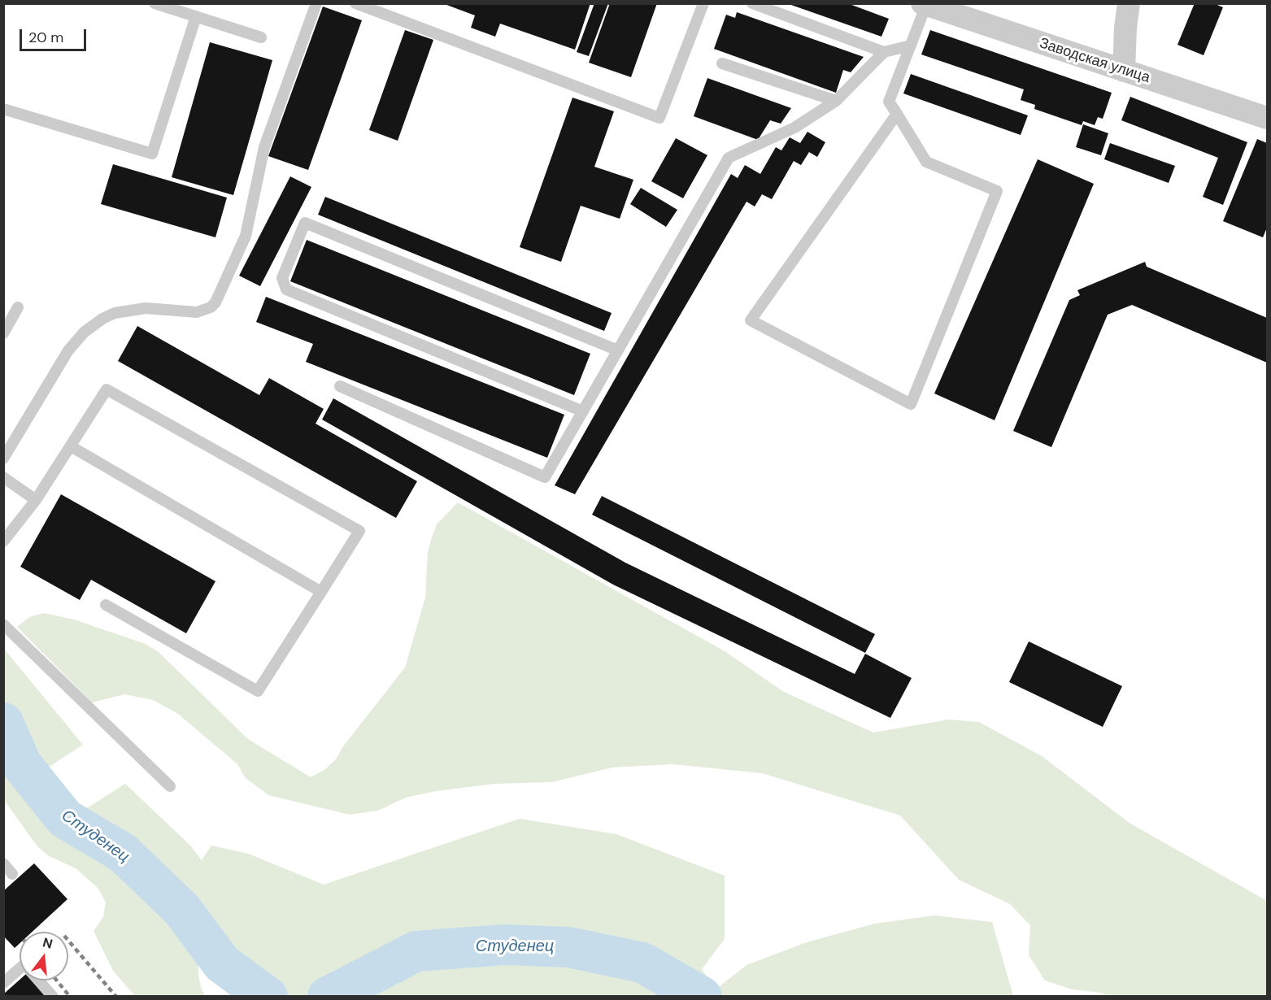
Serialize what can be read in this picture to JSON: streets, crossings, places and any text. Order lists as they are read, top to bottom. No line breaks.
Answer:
{"streets":{"street":["Заводская улица"]},"water":["Студенец"],"scale_bar":"20 m","north":"top"}
